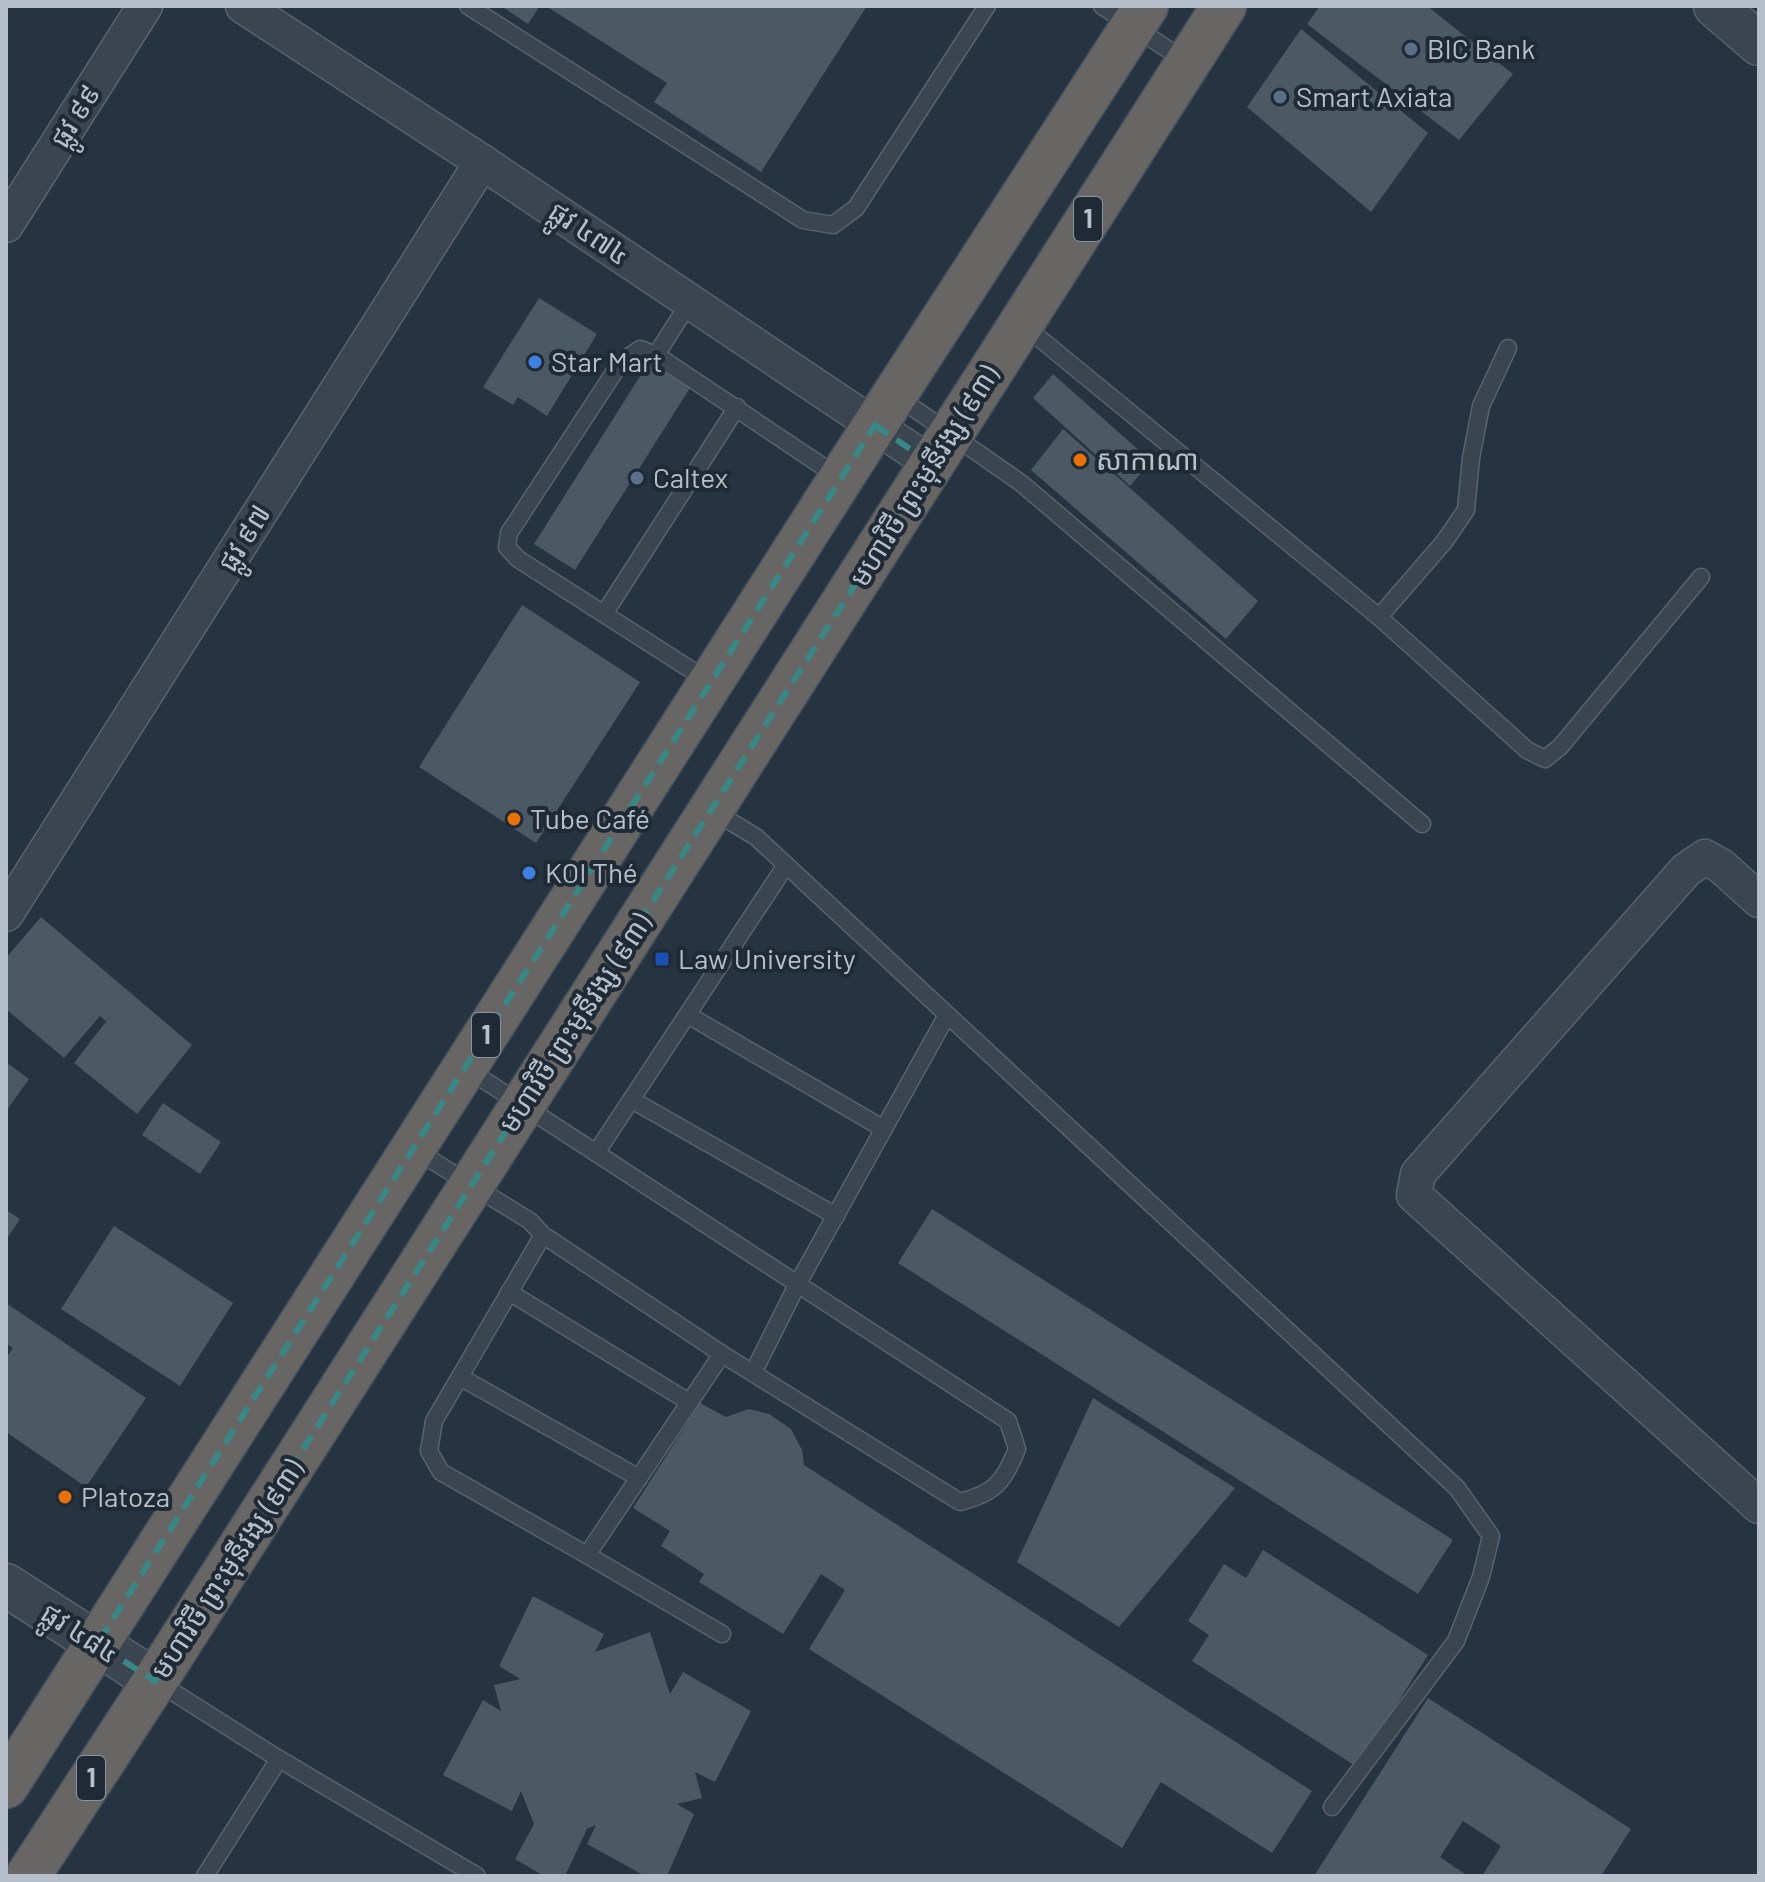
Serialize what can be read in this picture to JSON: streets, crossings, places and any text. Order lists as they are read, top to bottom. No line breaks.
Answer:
{"streets":{"highway":["1","មហាវិថី ព្រះមុនីវង្ស (៩៣)"],"street":["ផ្លូវ ៩៩","ផ្លូវ ៤៧៤","ផ្លូវ ៩៧","ផ្លូវ ៤៨៤"]},"crossings":[["1","ផ្លូវ ៤៧៤"],["1","ផ្លូវ ៤៨៤"],["ផ្លូវ ៤៧៤","មហាវិថី ព្រះមុនីវង្ស (៩៣)"],["ផ្លូវ ៤៧៤","ផ្លូវ ៩៧"],["មហាវិថី ព្រះមុនីវង្ស (៩៣)","ផ្លូវ ៤៨៤"]],"places":{"other":["BIC Bank","Smart Axiata","Star Mart","សាកាណា","Caltex","Tube Café","KOI Thé","Platoza"],"transit":["Law University"]}}
